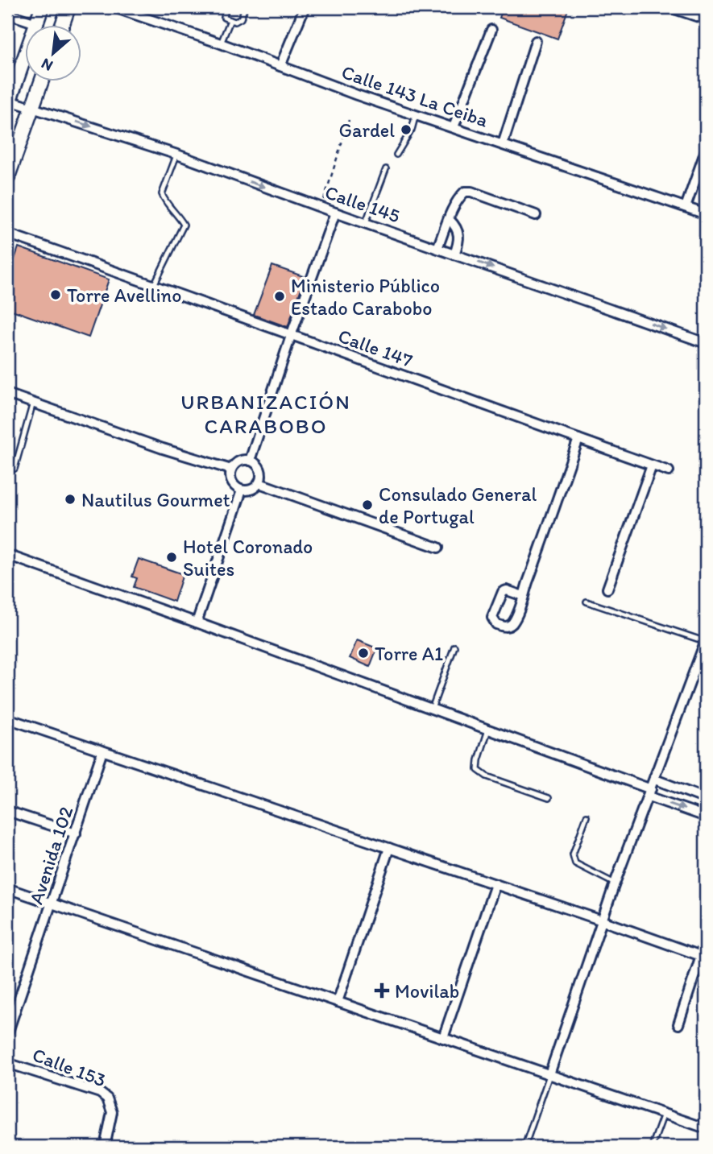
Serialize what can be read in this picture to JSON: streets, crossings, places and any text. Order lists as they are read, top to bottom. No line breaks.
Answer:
{"streets":{"street":["Calle 143 La Ceiba","Calle 145","Calle 147","Avenida 102","Calle 153"]},"one_way":["Calle 145"],"districts":["URBANIZACIÓN CARABOBO"],"places":{"other":["Gardel","Torre Avellino","Ministerio Público Estado Carabobo","Nautilus Gourmet","Consulado General de Portugal","Hotel Coronado Suites","Torre A1"],"health":["Movilab"]},"north":"bottom left"}
